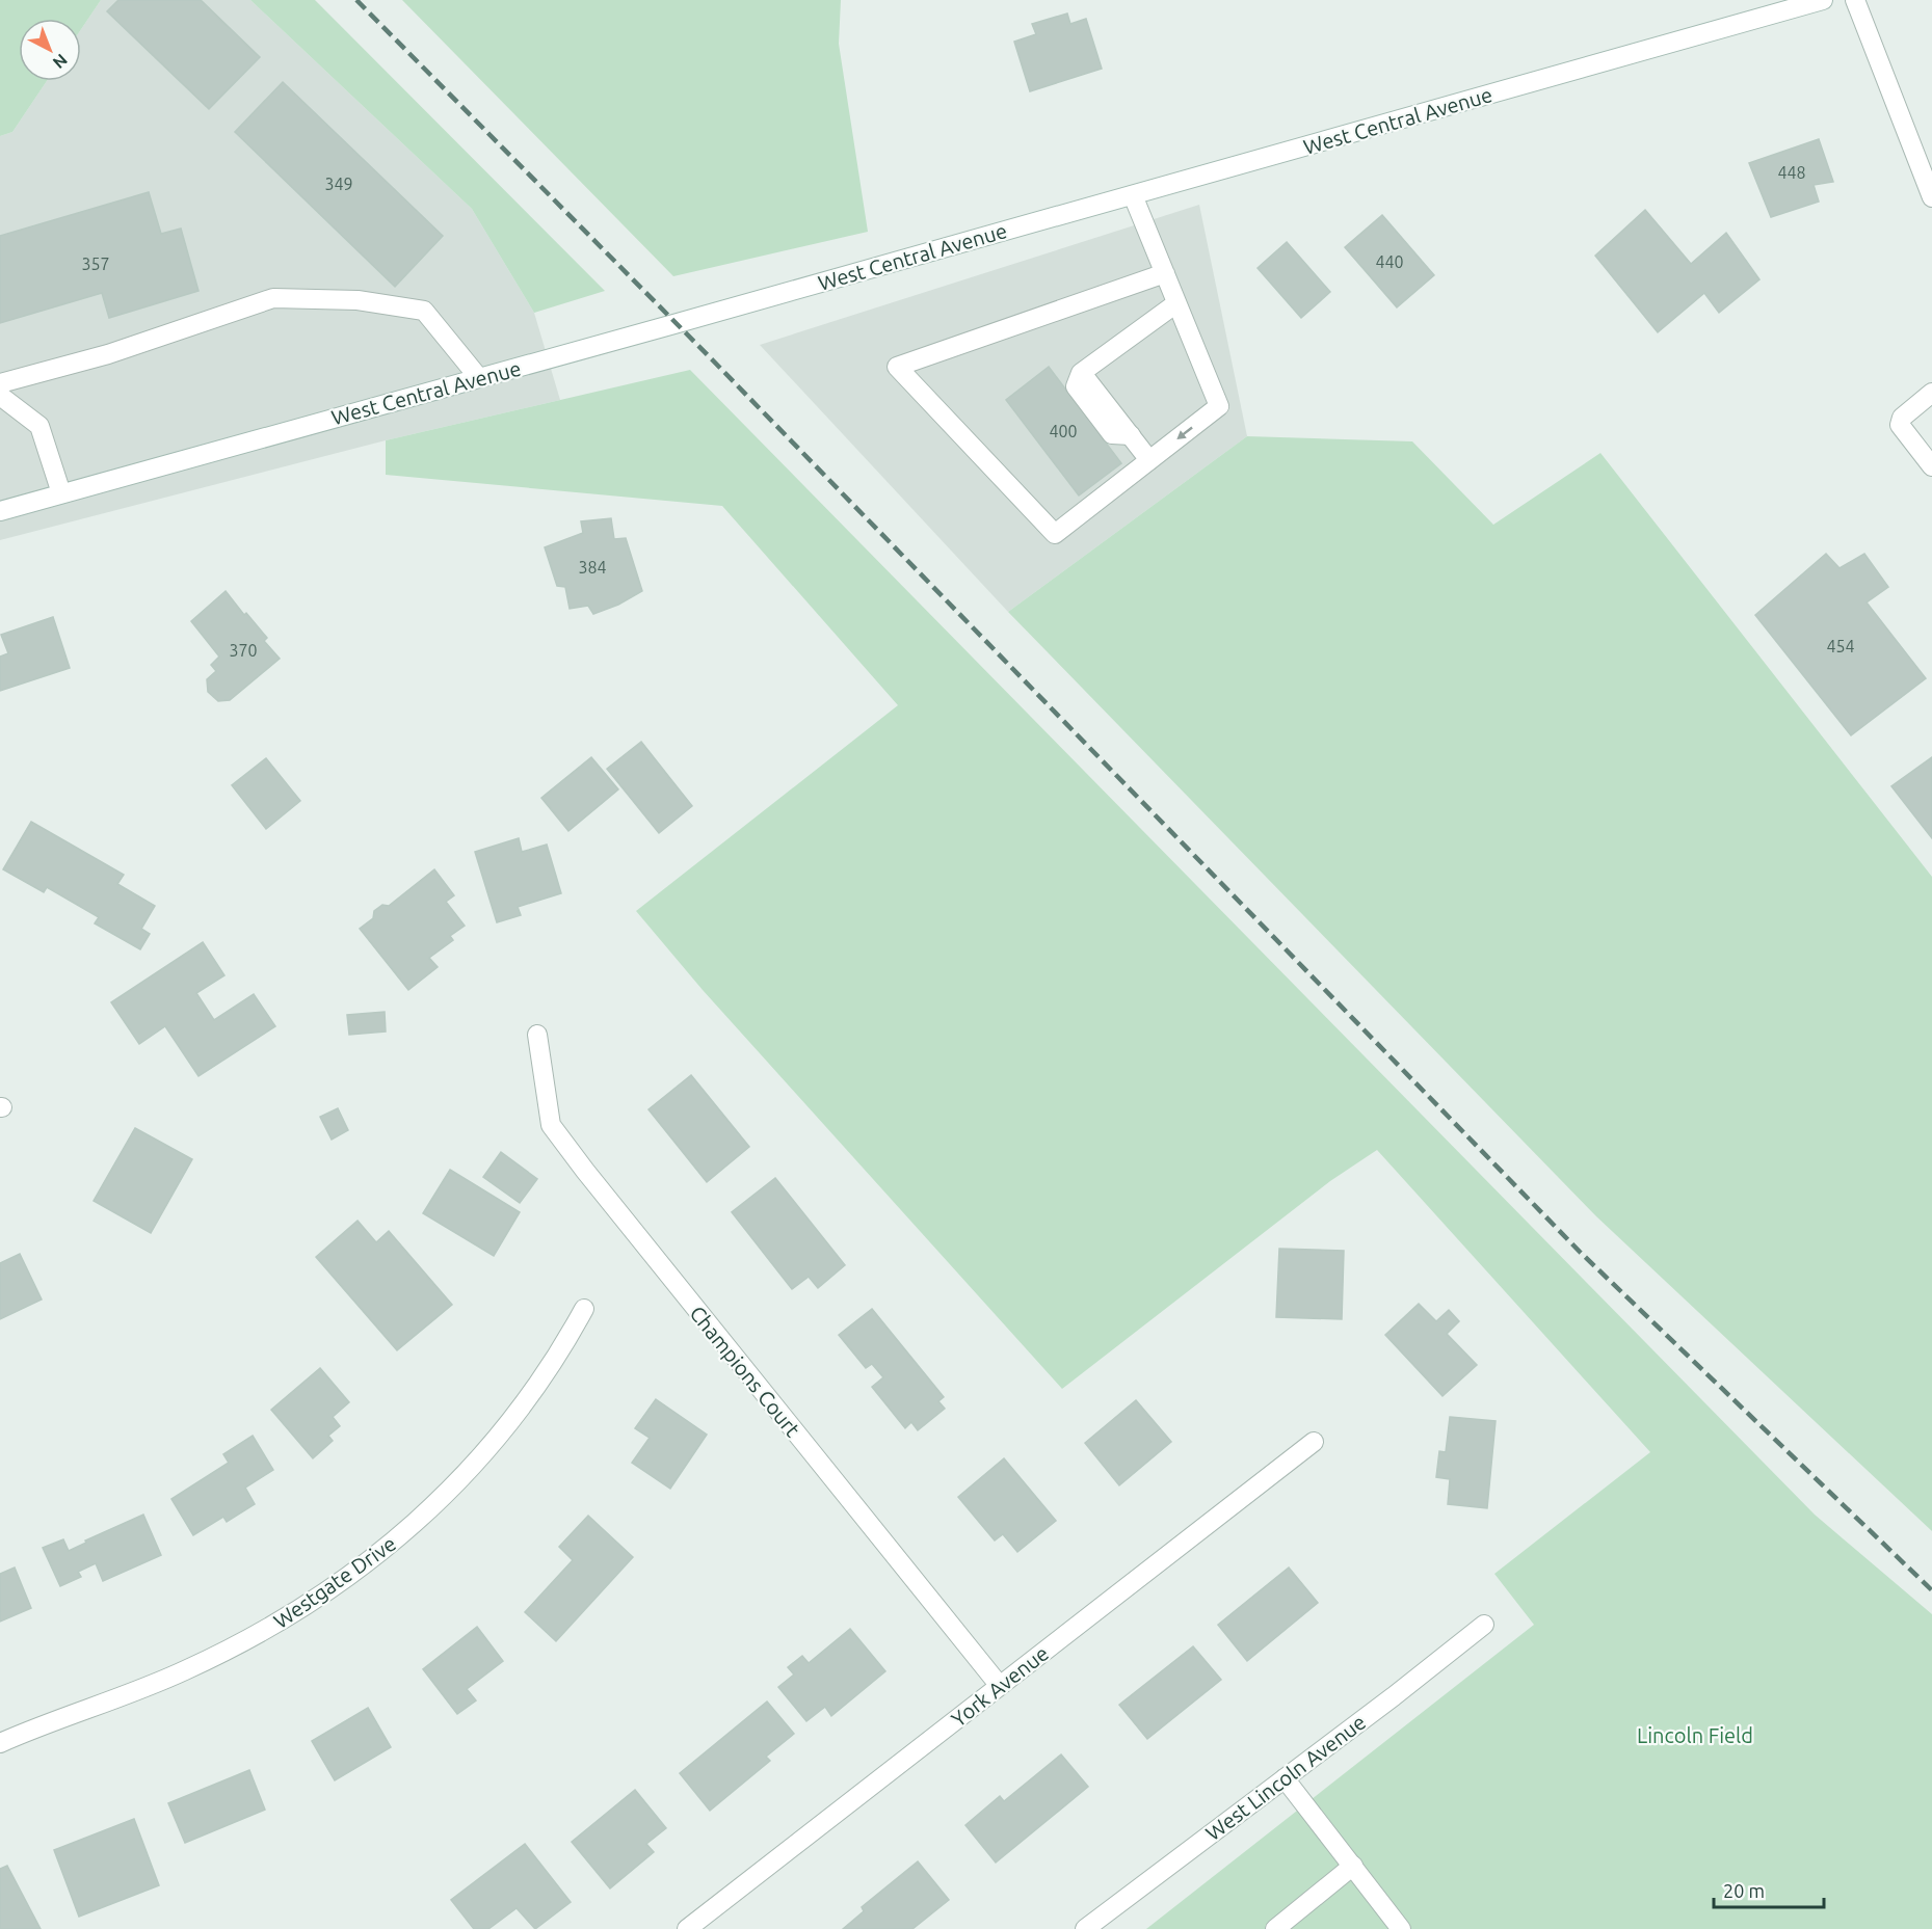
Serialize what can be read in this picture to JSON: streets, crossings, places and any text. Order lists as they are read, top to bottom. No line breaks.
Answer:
{"streets":{"street":["West Central Avenue","Champions Court","Westgate Drive","York Avenue","West Lincoln Avenue"]},"crossings":[["Champions Court","York Avenue"]],"parks":["Lincoln Field"],"house_numbers":["448","349","440","357","400","384","454","370"],"scale_bar":"20 m","north":"bottom right"}
